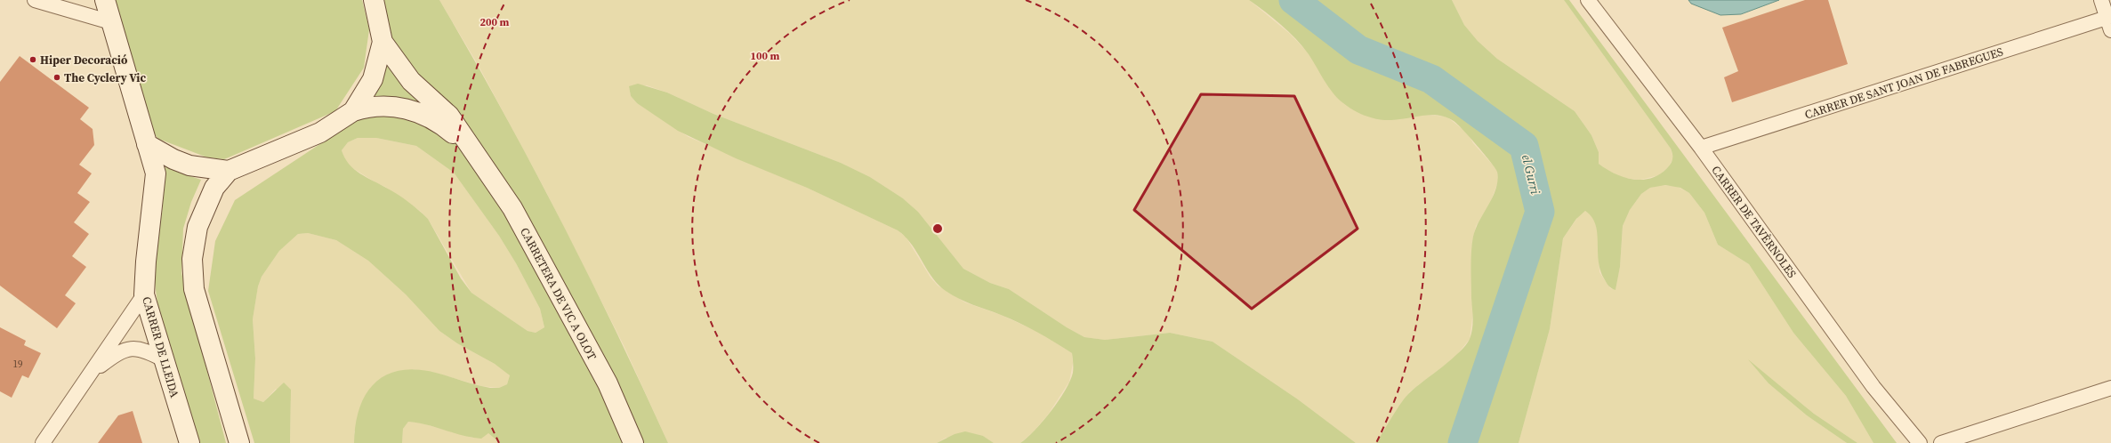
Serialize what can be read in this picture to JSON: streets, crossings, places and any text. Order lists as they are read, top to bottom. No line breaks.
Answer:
{"streets":{"street":["CARRER DE SANT JOAN DE FABREGUES","CARRER DE TAVÈRNOLES","CARRETERA DE VIC A OLOT","CARRER DE LLEIDA"]},"crossings":[["CARRER DE SANT JOAN DE FABREGUES","CARRER DE TAVÈRNOLES"]],"water":["el Gurri"],"places":["Hiper Decoració","The Cyclery Vic"],"house_numbers":["19"],"rings":["200 m","100 m"]}
